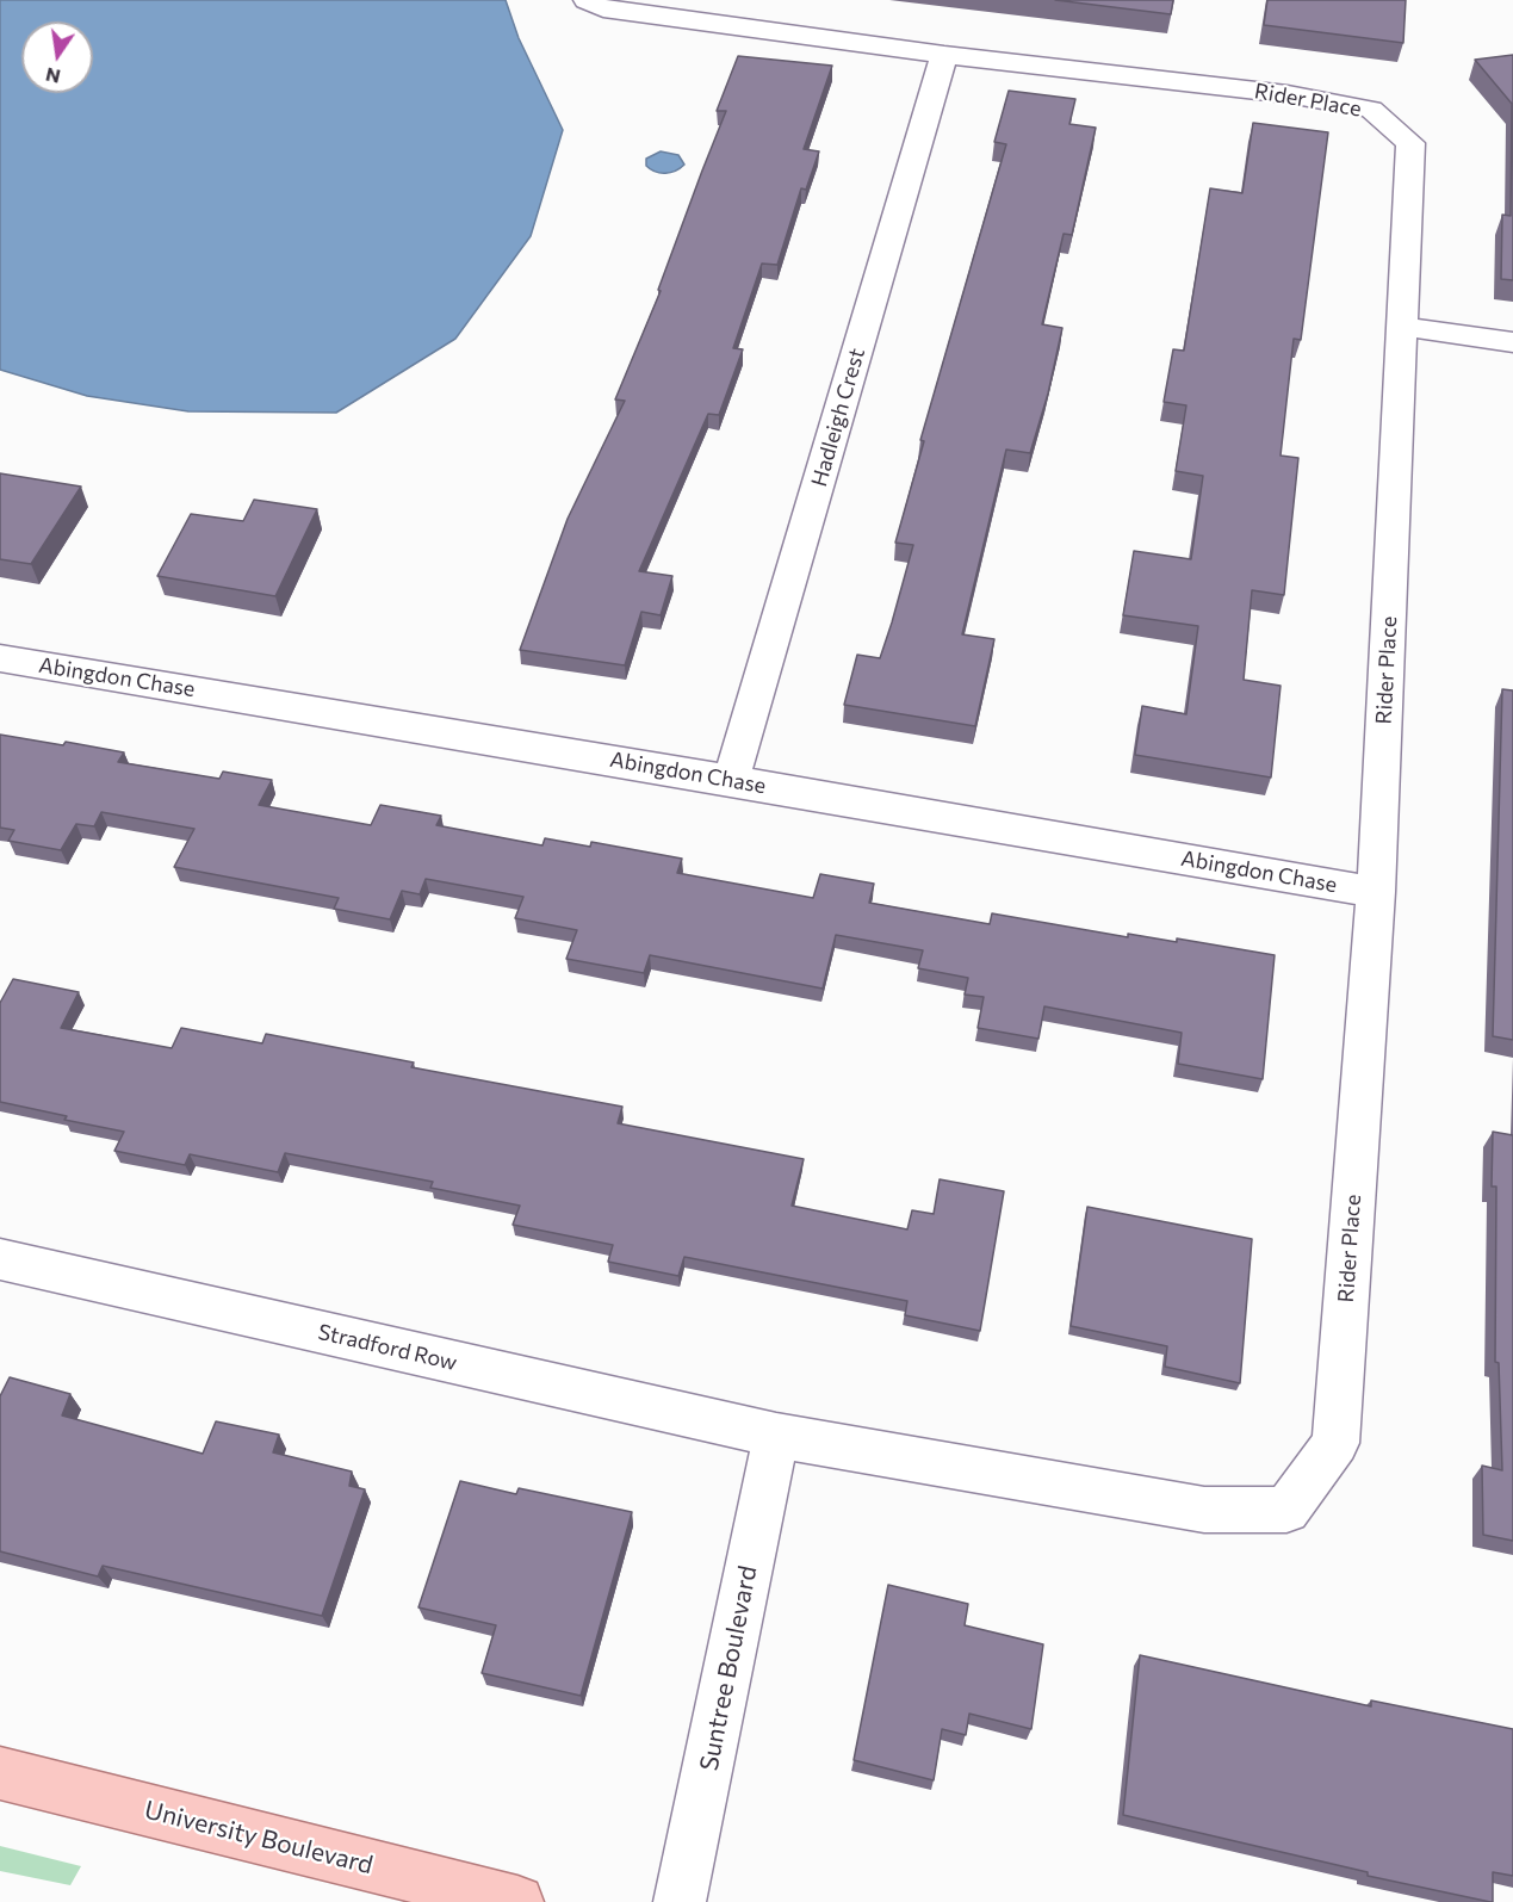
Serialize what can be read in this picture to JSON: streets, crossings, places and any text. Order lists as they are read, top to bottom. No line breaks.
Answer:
{"streets":{"main road":["University Boulevard"],"street":["Rider Place","Hadleigh Crest","Abingdon Chase","Stradford Row","Suntree Boulevard"]},"crossings":[["Rider Place","Hadleigh Crest"],["Rider Place","Abingdon Chase"],["Rider Place","Stradford Row"],["Rider Place","Suntree Boulevard"],["Hadleigh Crest","Abingdon Chase"],["Stradford Row","Suntree Boulevard"]],"north":"bottom"}
